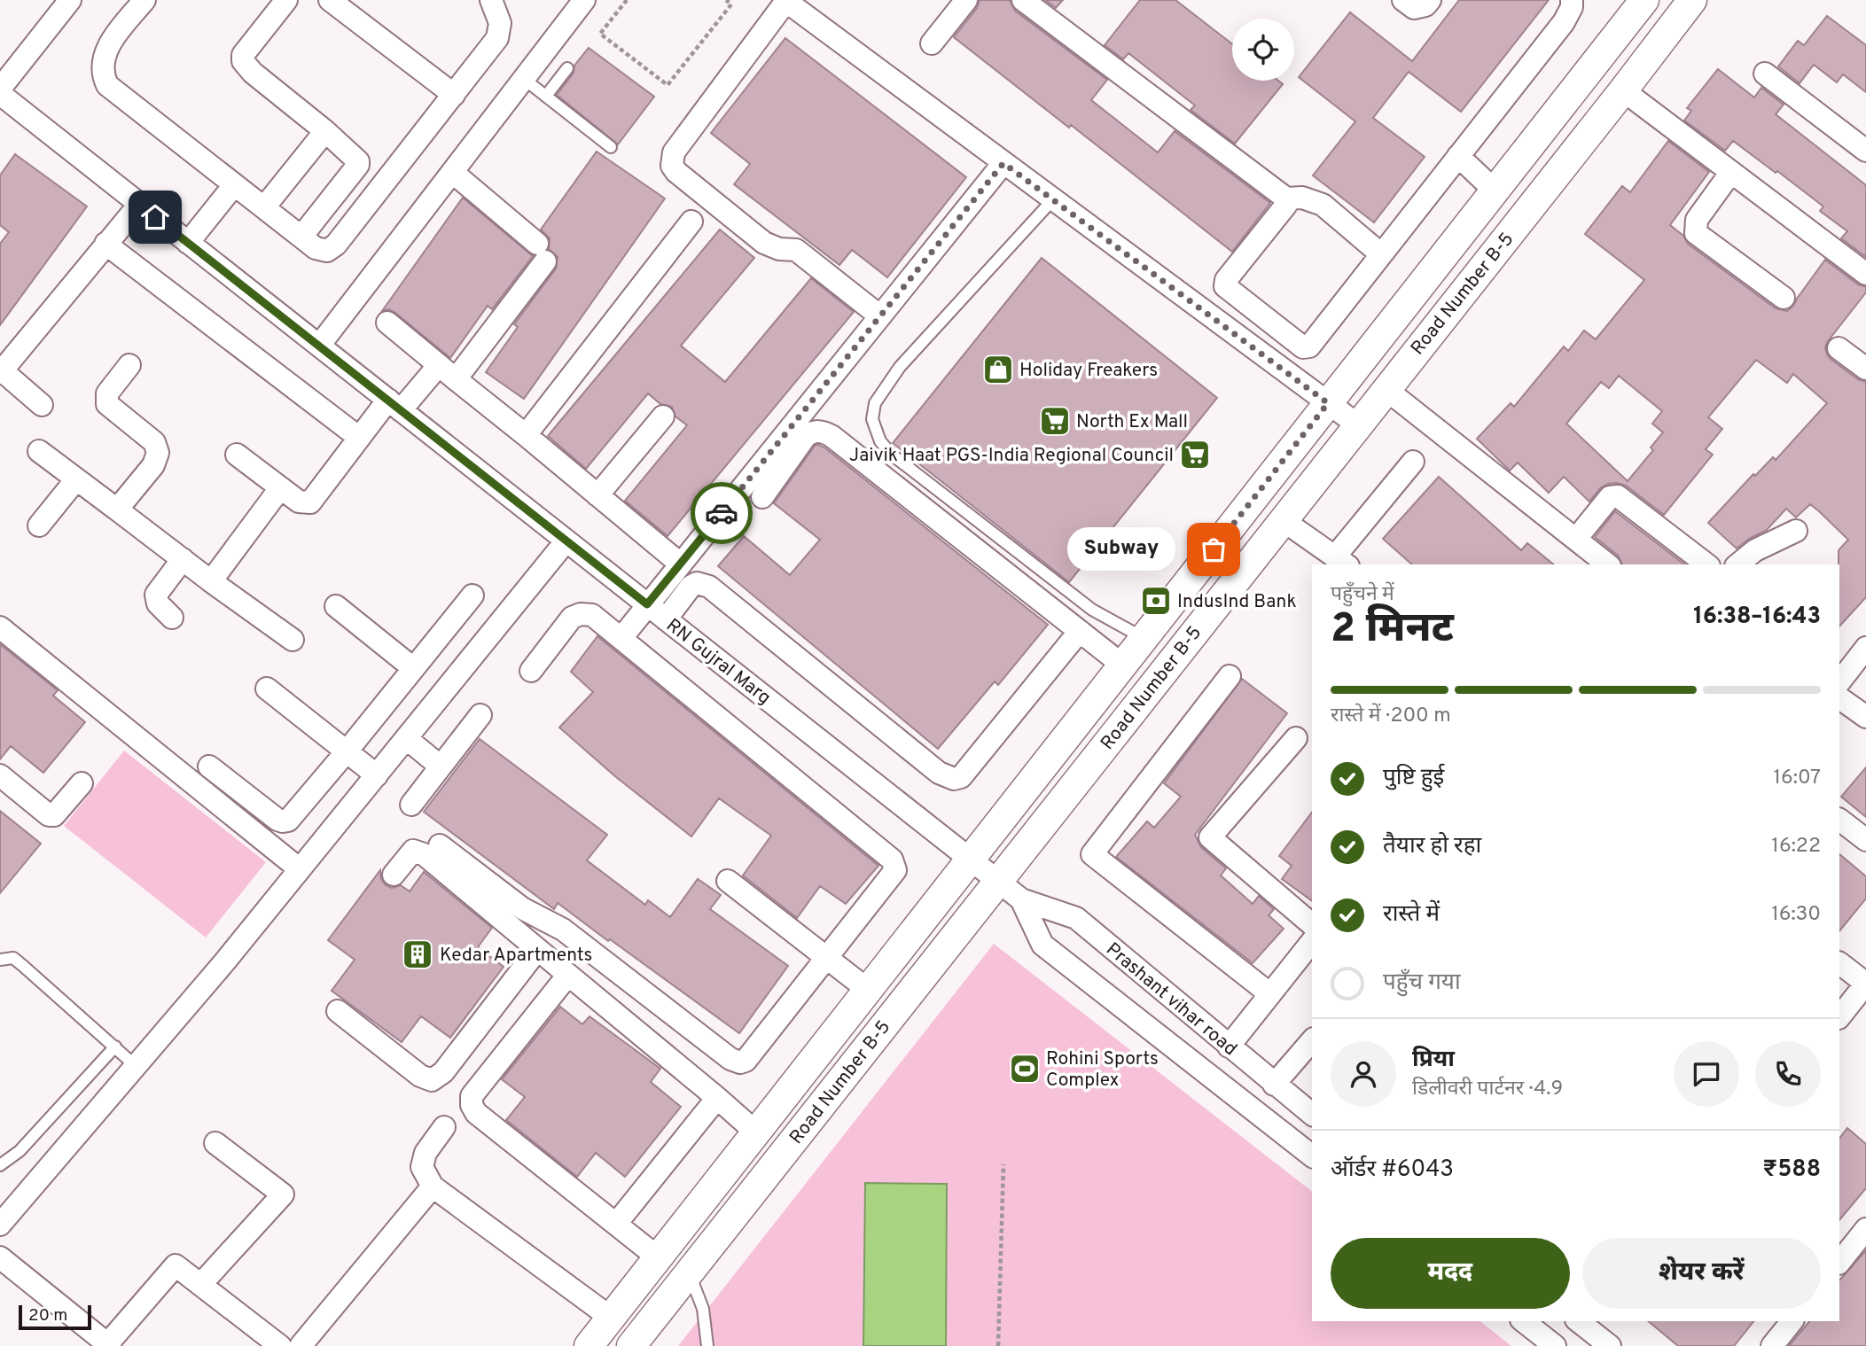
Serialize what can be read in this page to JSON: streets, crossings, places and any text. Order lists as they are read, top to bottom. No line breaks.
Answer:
{"streets":{"street":["Road Number B-5","RN Gujral Marg","Prashant vihar road"]},"crossings":[["Road Number B-5","Prashant vihar road"],["RN Gujral Marg","Prashant vihar road"]],"places":{"shop":["Holiday Freakers"],"supermarket":["North Ex Mall","Jaivik Haat PGS-India Regional Council"],"other":["Subway"],"bank":["IndusInd Bank"],"building":["Kedar Apartments"],"sports":["Rohini Sports Complex"]},"scale_bar":"20 m","page":{"bubble":"Subway","heading":["2 मिनट","पहुँचने में","16:38–16:43"],"panel":["प्रिया","डिलीवरी पार्टनर · 4.9","ऑर्डर #6043","₹588"],"bar":"रास्ते में · 200 m","list":[["पुष्टि हुई","16:07"],["तैयार हो रहा","16:22"],["रास्ते में","16:30"],"पहुँच गया"],"buttons":["मदद","शेयर करें"],"scale":"20 m"}}
